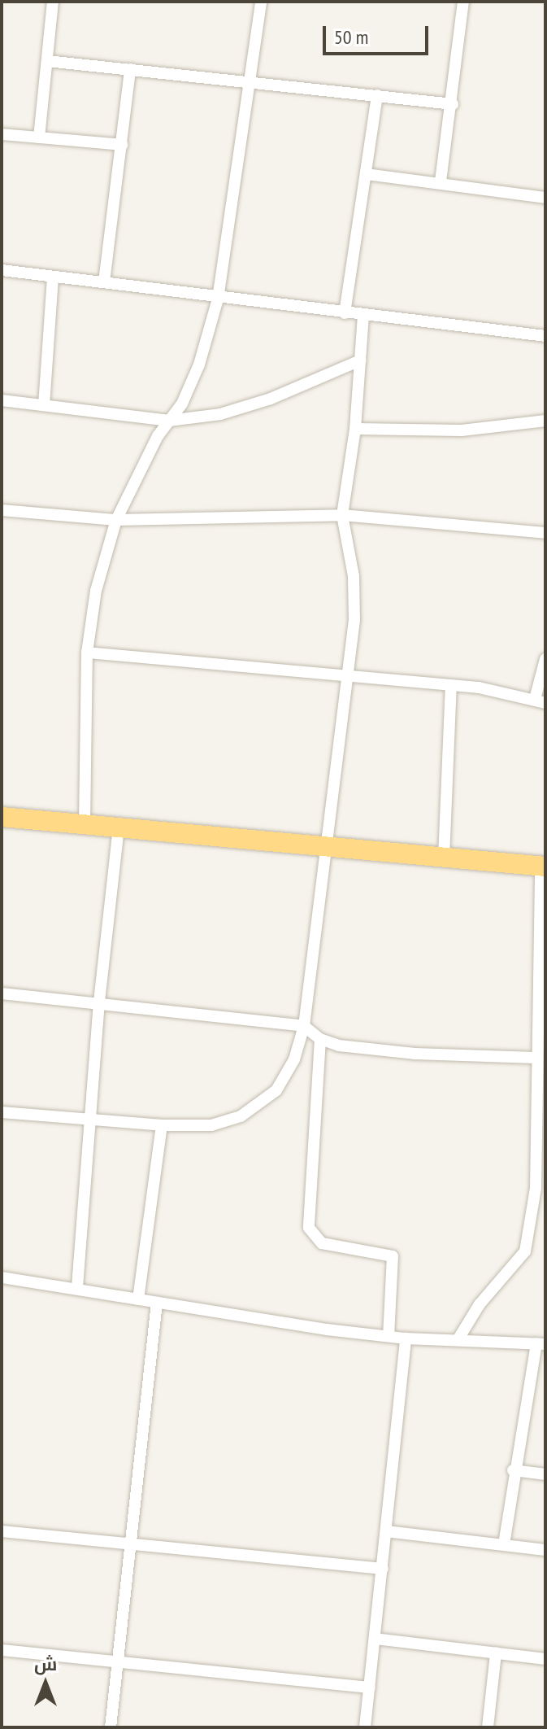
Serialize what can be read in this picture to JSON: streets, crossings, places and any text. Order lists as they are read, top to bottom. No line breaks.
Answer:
{"scale_bar":"50 m","north":"top"}
